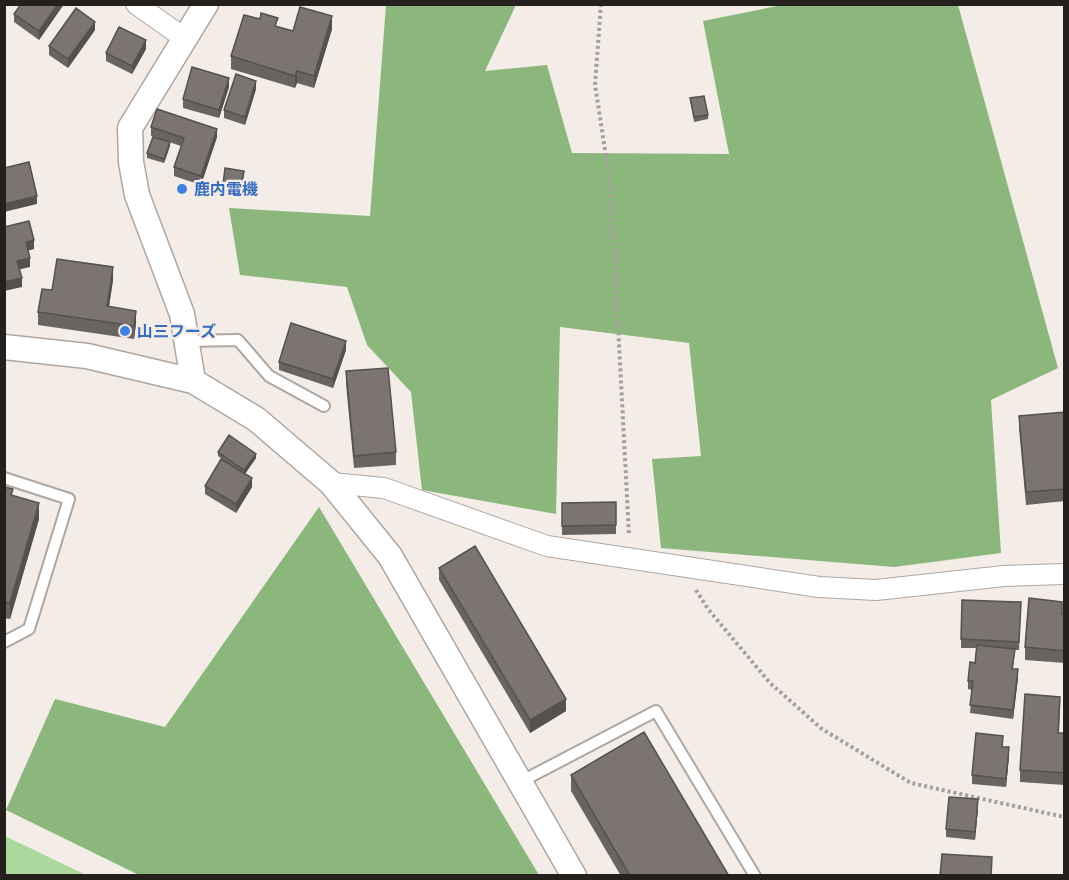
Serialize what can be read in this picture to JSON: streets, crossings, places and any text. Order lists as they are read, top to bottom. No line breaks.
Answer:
{"places":["鹿内電機","山三フーズ"]}
